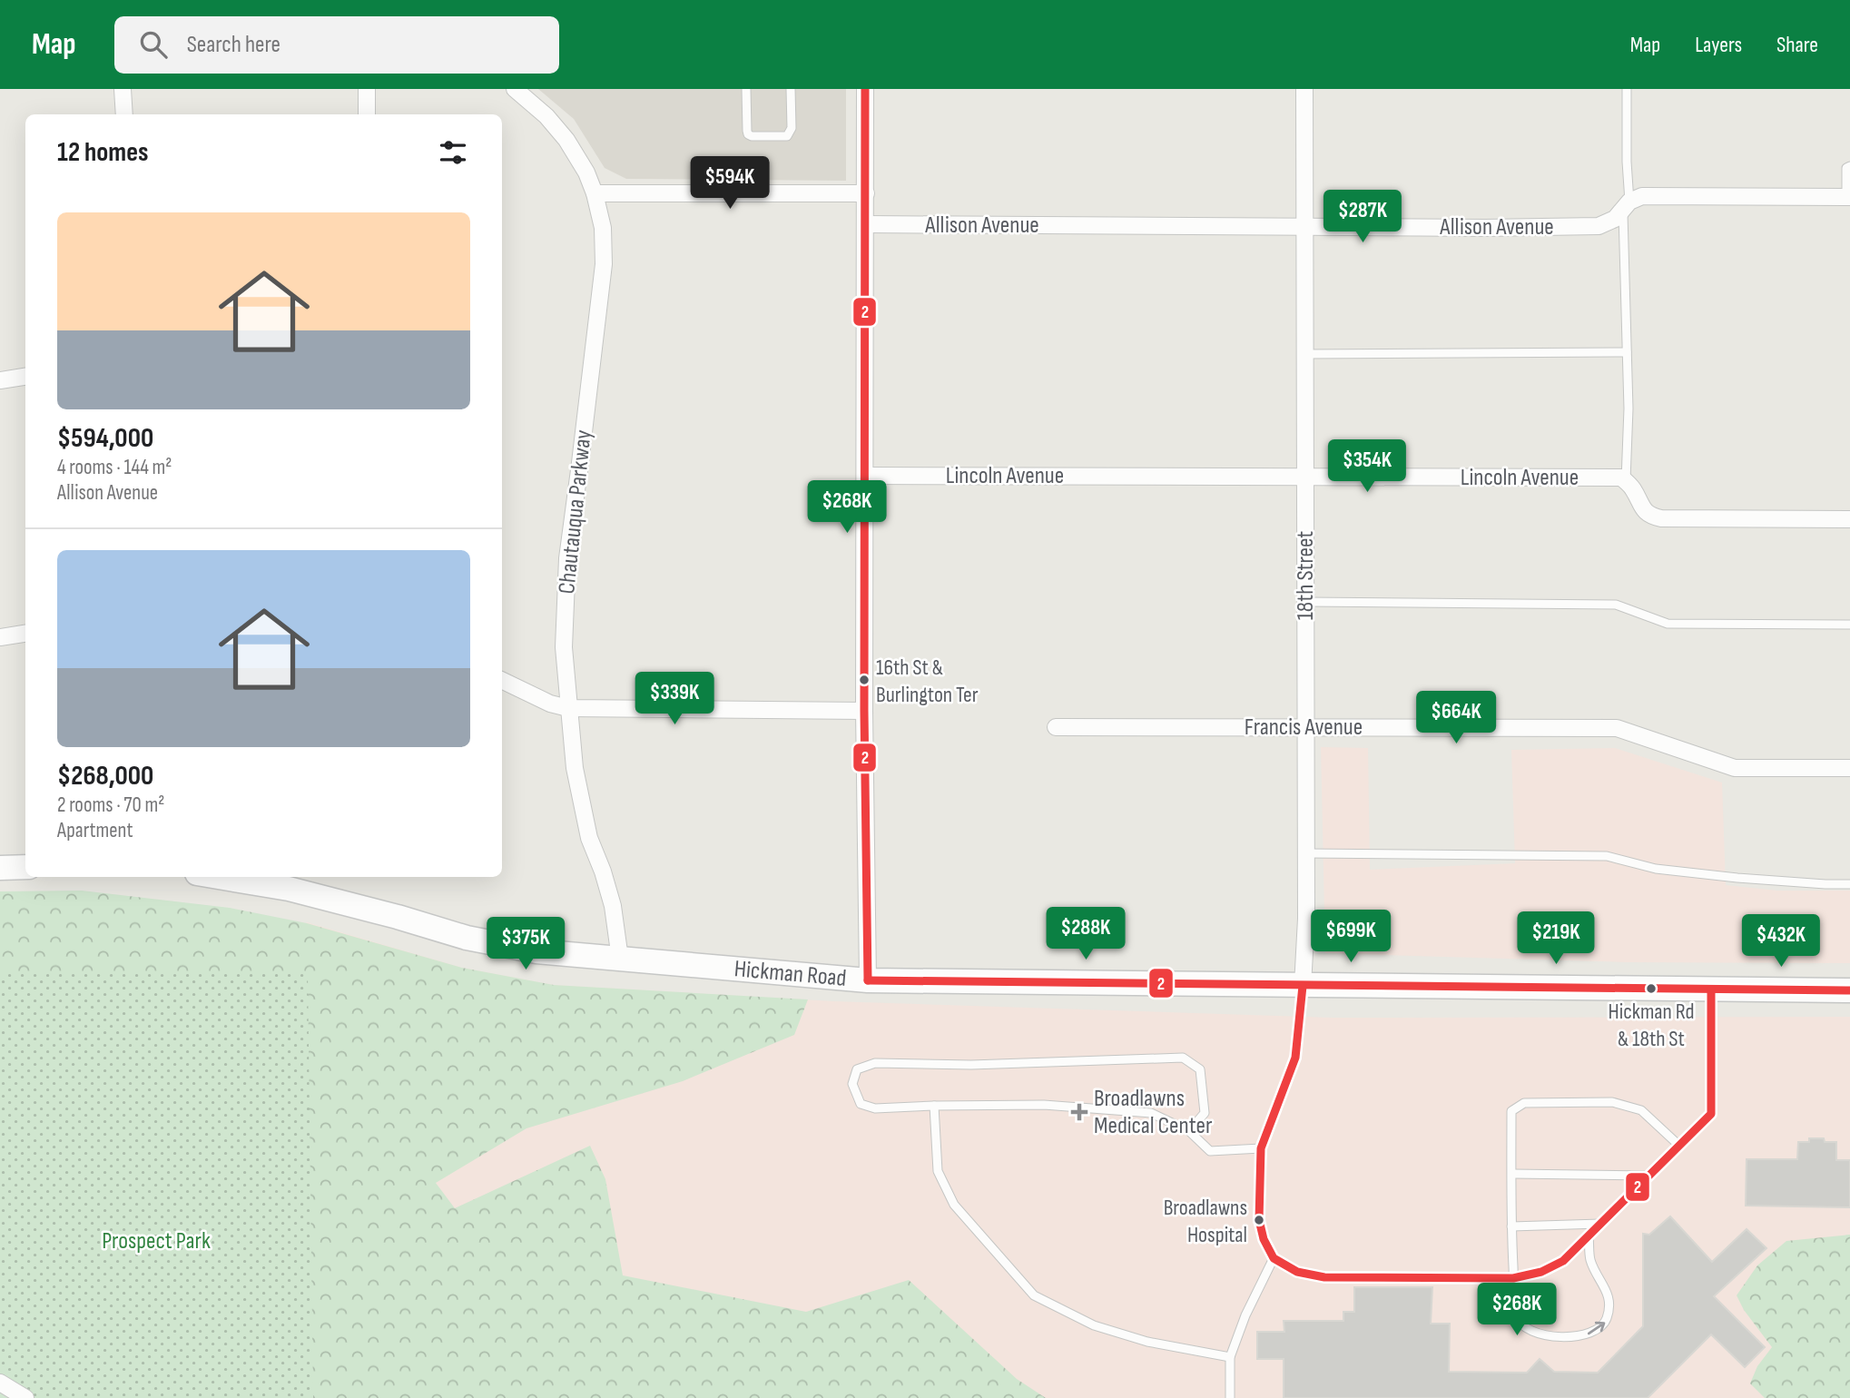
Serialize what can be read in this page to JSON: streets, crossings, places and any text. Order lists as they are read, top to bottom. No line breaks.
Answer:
{"streets":{"main road":["Hickman Road"],"street":["Allison Avenue","Lincoln Avenue","Chautauqua Parkway","18th Street","Francis Avenue"]},"crossings":[["Allison Avenue","18th Street"],["Lincoln Avenue","18th Street"],["Chautauqua Parkway","Hickman Road"],["18th Street","Francis Avenue"],["18th Street","Hickman Road"]],"parks":["Prospect Park"],"places":{"other":["16th St & Burlington Ter","Hickman Rd & 18th St","Broadlawns Hospital"],"health":["Broadlawns Medical Center"]},"lines":["transit line 2"],"page":{"header":"Map","search":"Search here","nav":["Map","Layers","Share"],"heading":"12 homes","price":["$594K","$287K","$354K","$268K","$339K","$664K","$288K","$699K","$219K","$432K","$375K","$268K"],"list":[{"name":"$594,000","note":"4 rooms · 144 m² · Allison Avenue"},{"name":"$268,000","note":"2 rooms · 70 m² · Apartment"}]}}
